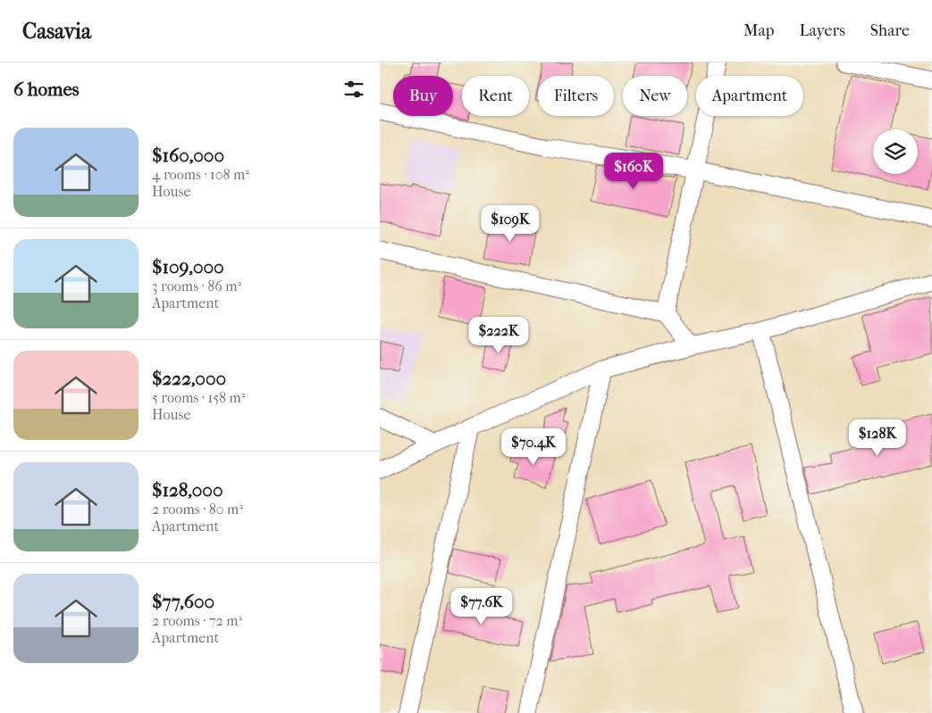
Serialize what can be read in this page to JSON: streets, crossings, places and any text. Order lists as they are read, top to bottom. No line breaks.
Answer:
{"page":{"header":"Casavia","nav":["Map","Layers","Share"],"heading":"6 homes","chip":["Buy","Rent","Filters","New","Apartment"],"list":[{"name":"$160,000","note":"4 rooms · 108 m² · House"},{"name":"$109,000","note":"3 rooms · 86 m² · Apartment"},{"name":"$222,000","note":"5 rooms · 158 m² · House"},{"name":"$128,000","note":"2 rooms · 80 m² · Apartment"},{"name":"$77,600","note":"2 rooms · 72 m² · Apartment"}],"price":["$160K","$109K","$222K","$128K","$70.4K","$77.6K"]}}
